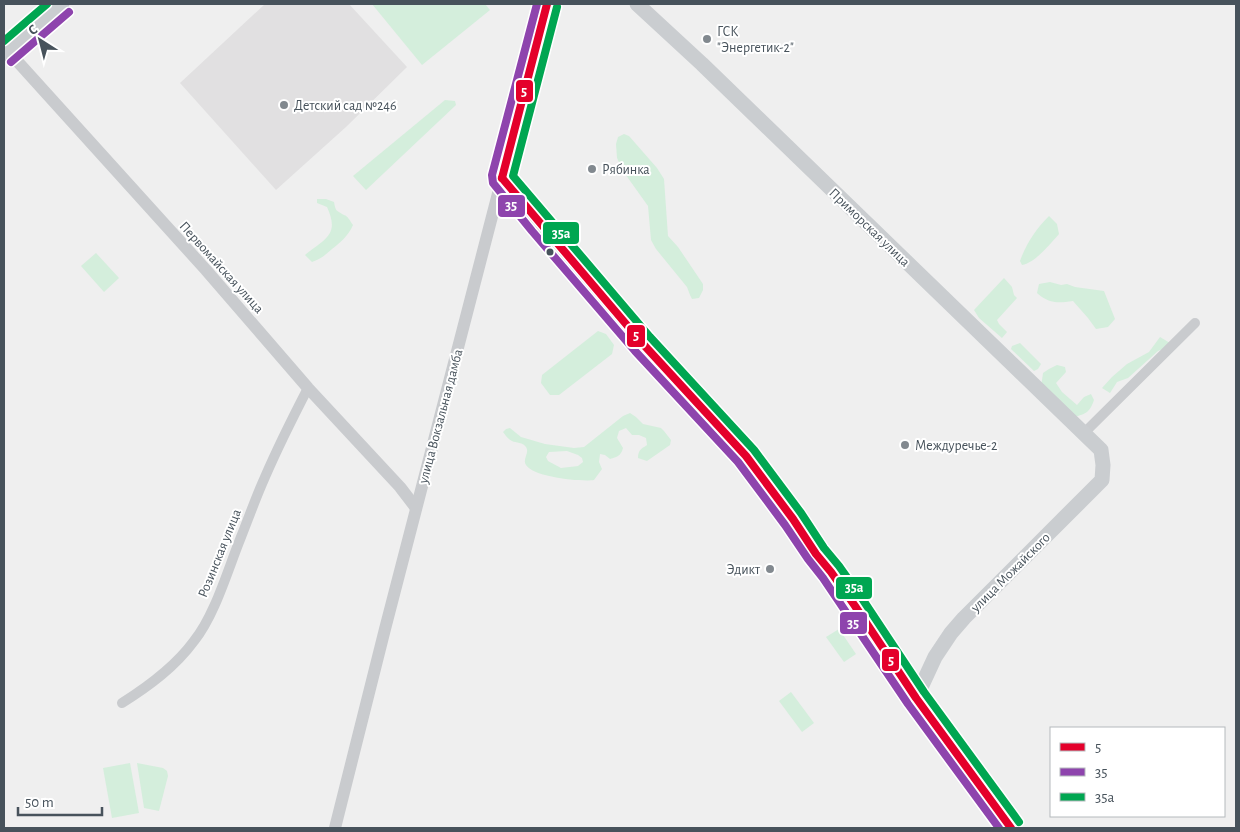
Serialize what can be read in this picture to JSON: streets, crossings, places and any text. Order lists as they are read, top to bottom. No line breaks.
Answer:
{"streets":{"main road":["Приморская улица","улица Вокзальная дамба","улица Можайского"],"street":["Первомайская улица","Розинская улица"]},"crossings":[["Приморская улица","улица Можайского"],["Первомайская улица","улица Вокзальная дамба"],["Первомайская улица","Розинская улица"]],"places":["ГСК \"Энергетик-2\"","Детский сад №246","Рябинка","Междуречье-2","Эдикт"],"lines":["transit line 5","transit line 35","transit line 35а"],"legend":["5","35","35а"],"scale_bar":"50 m","north":"top left"}
